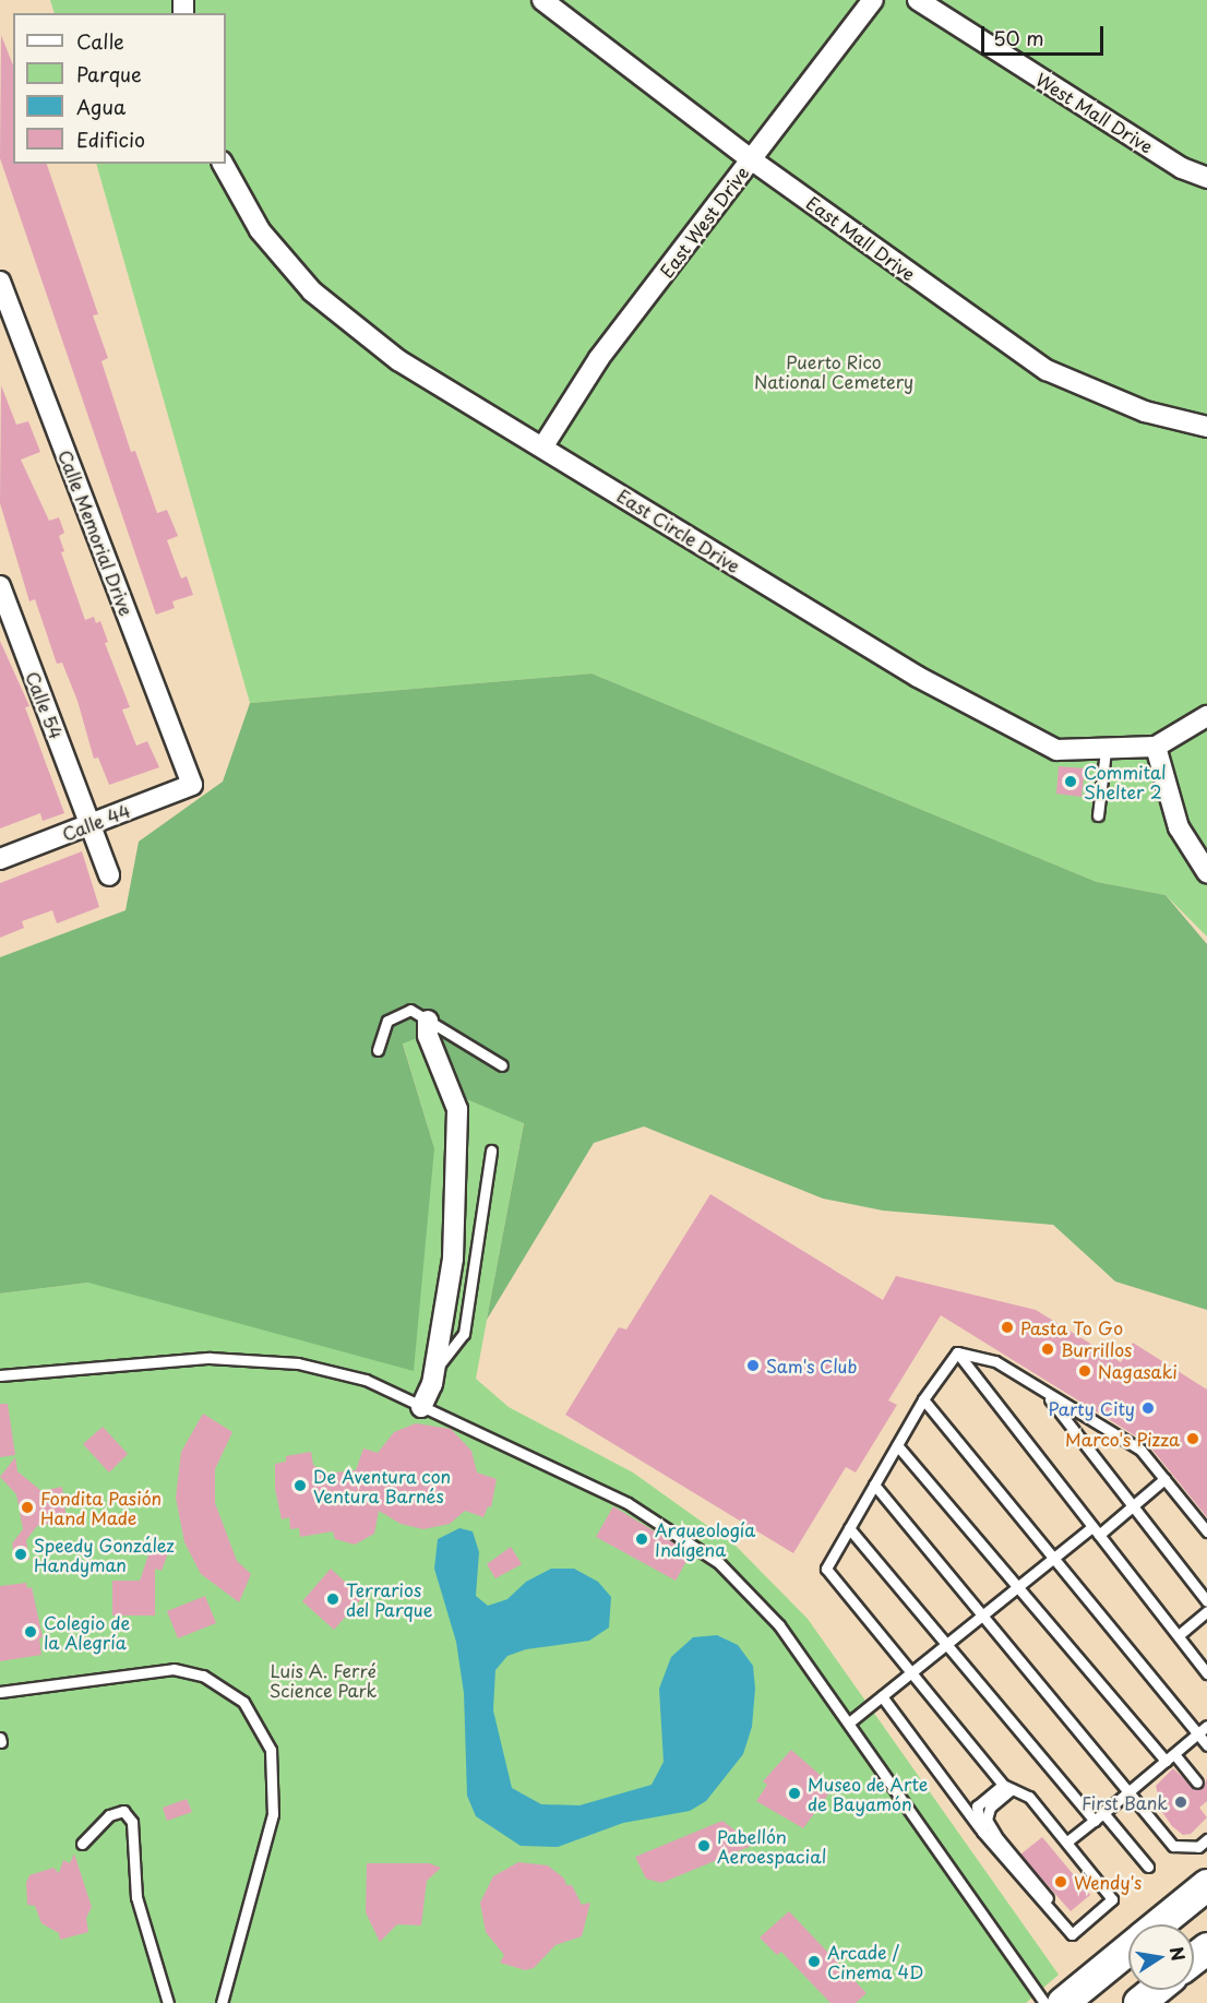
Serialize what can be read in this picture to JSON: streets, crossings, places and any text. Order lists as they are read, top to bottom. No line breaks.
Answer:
{"streets":{"street":["West Mall Drive","East West Drive","East Mall Drive","East Circle Drive","Calle Memorial Drive","Calle 54","Calle 44"]},"crossings":[["East West Drive","East Mall Drive"],["East West Drive","East Circle Drive"],["Calle Memorial Drive","Calle 44"],["Calle 54","Calle 44"]],"parks":["Puerto Rico National Cemetery","Luis A. Ferré Science Park"],"places":["Commital Shelter 2","Pasta To Go","Burrillos","Sam's Club","Nagasaki","Party City","Marco's Pizza","De Aventura con Ventura Barnés","Fondita Pasión Hand Made","Arqueología Indígena","Speedy González Handyman","Terrarios del Parque","Colegio de la Alegría","Museo de Arte de Bayamón","First Bank","Pabellón Aeroespacial","Wendy's","Arcade / Cinema 4D"],"legend":["Calle","Parque","Agua","Edificio"],"scale_bar":"50 m","north":"right"}
